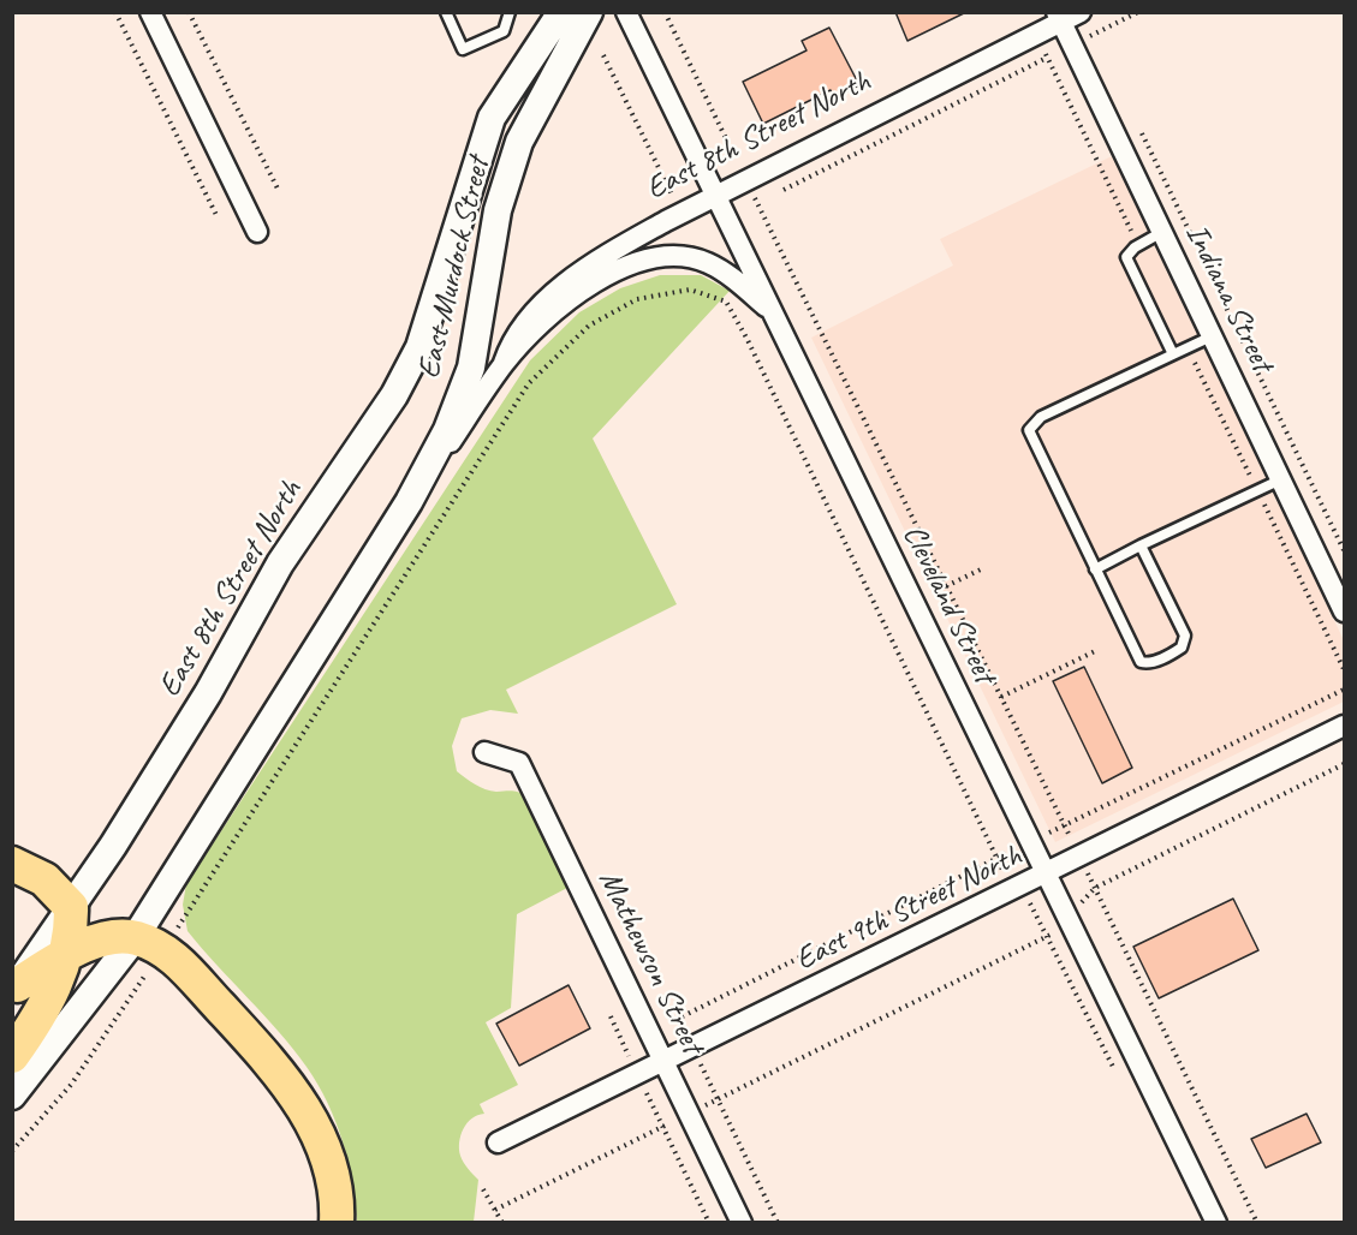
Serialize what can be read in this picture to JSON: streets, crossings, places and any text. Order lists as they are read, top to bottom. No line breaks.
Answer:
{"streets":{"street":["East 8th Street North","East Murdock Street","Indiana Street","Cleveland Street","East 9th Street North","Mathewson Street"]},"crossings":[["East 8th Street North","East Murdock Street"],["East 8th Street North","Indiana Street"],["East 8th Street North","Cleveland Street"],["Cleveland Street","East 9th Street North"],["East 9th Street North","Mathewson Street"]]}
